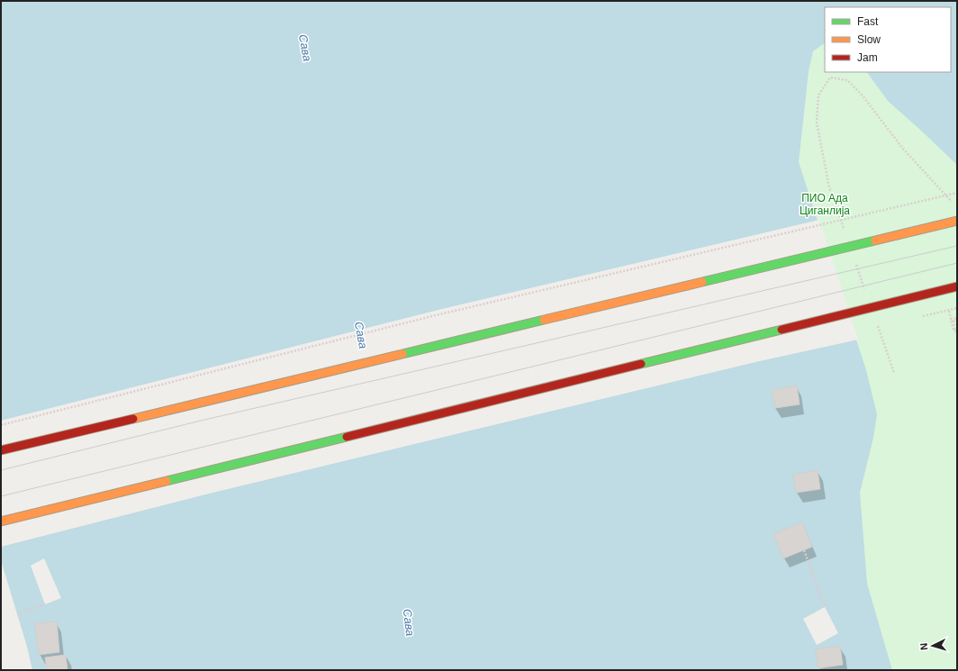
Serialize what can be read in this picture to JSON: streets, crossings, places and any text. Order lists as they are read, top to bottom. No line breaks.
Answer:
{"water":["Сава"],"parks":["ПИО Ада Циганлија"],"legend":["Fast","Slow","Jam"],"north":"left"}
